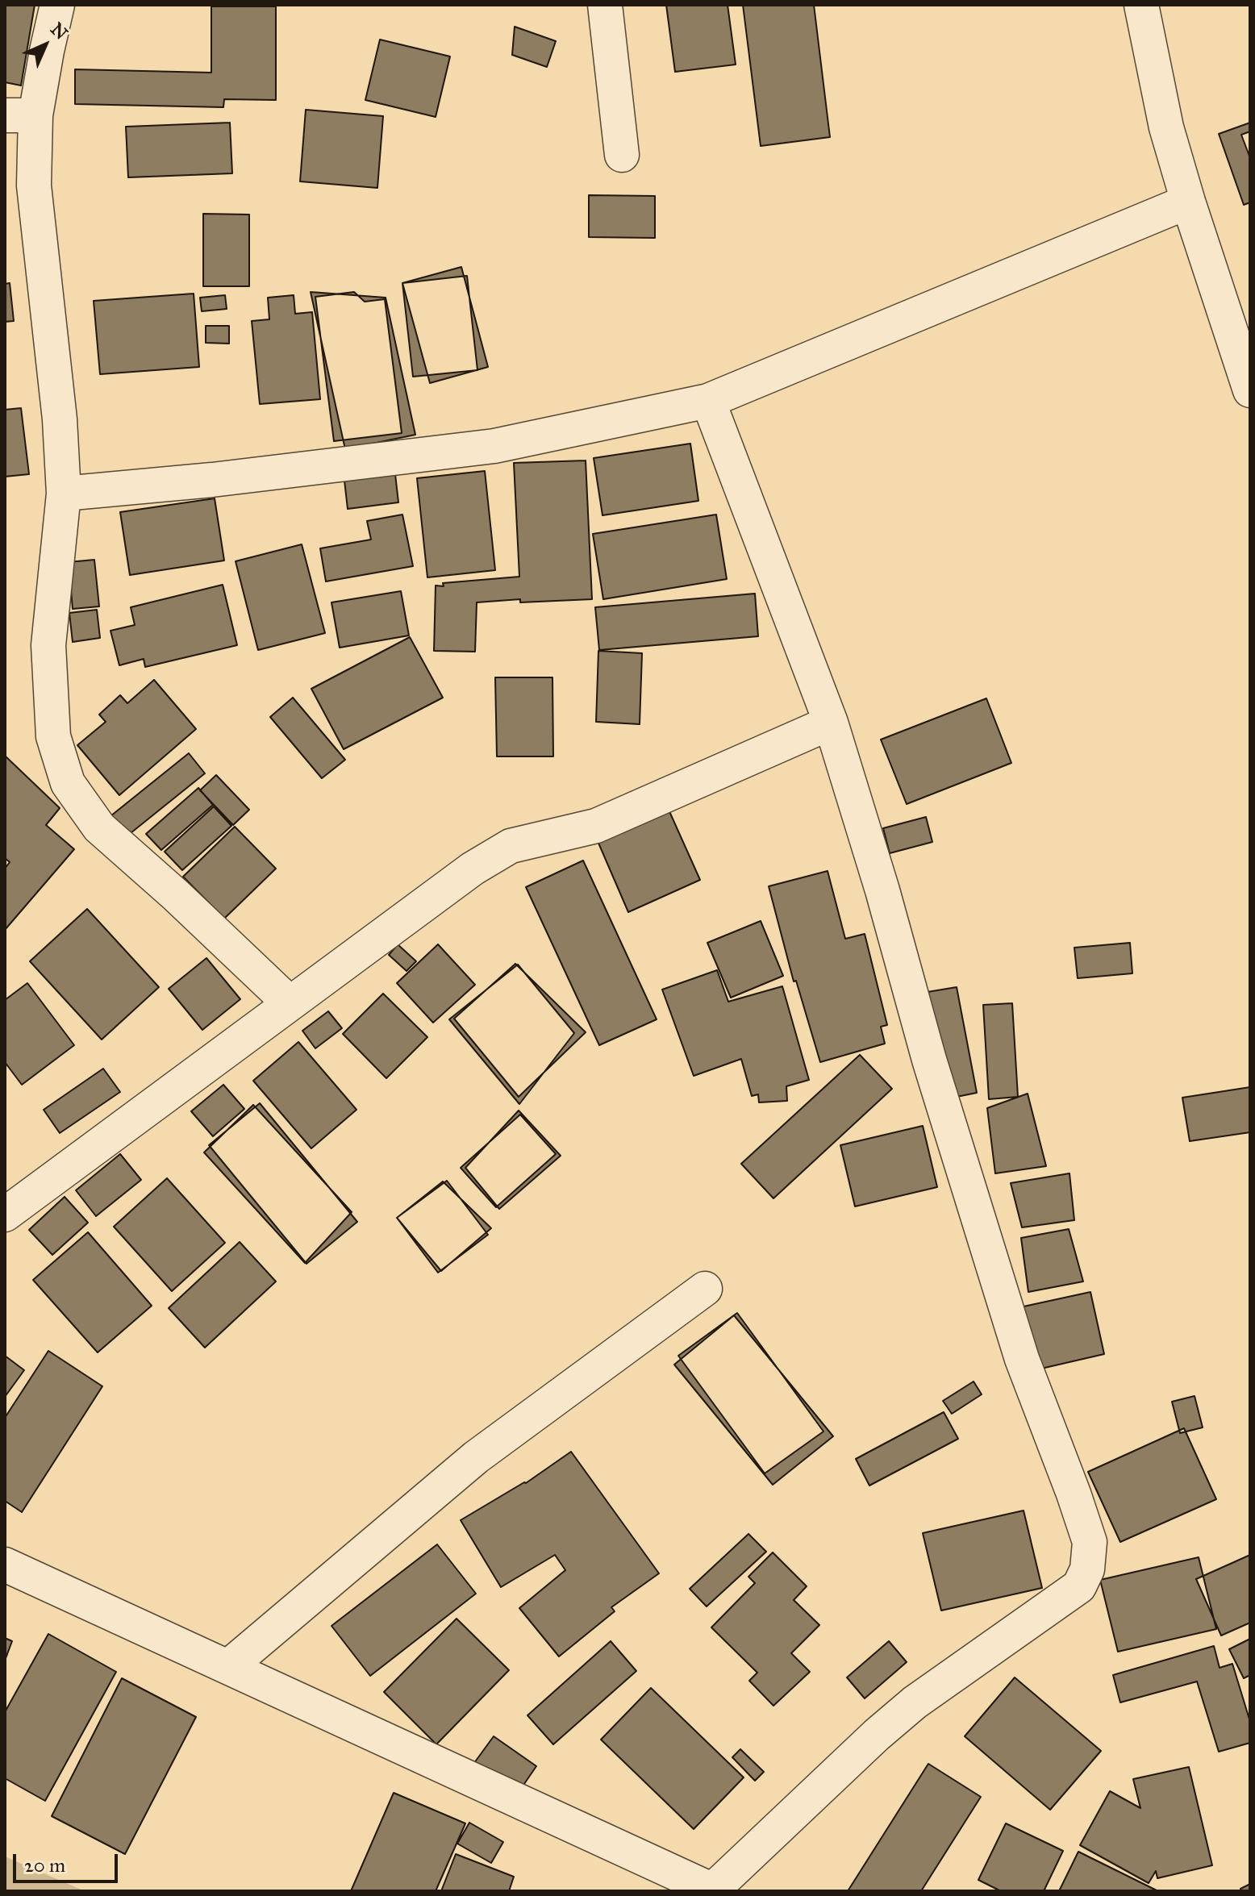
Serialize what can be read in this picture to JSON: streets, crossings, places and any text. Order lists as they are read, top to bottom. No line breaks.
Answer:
{"scale_bar":"20 m","north":"top right"}
